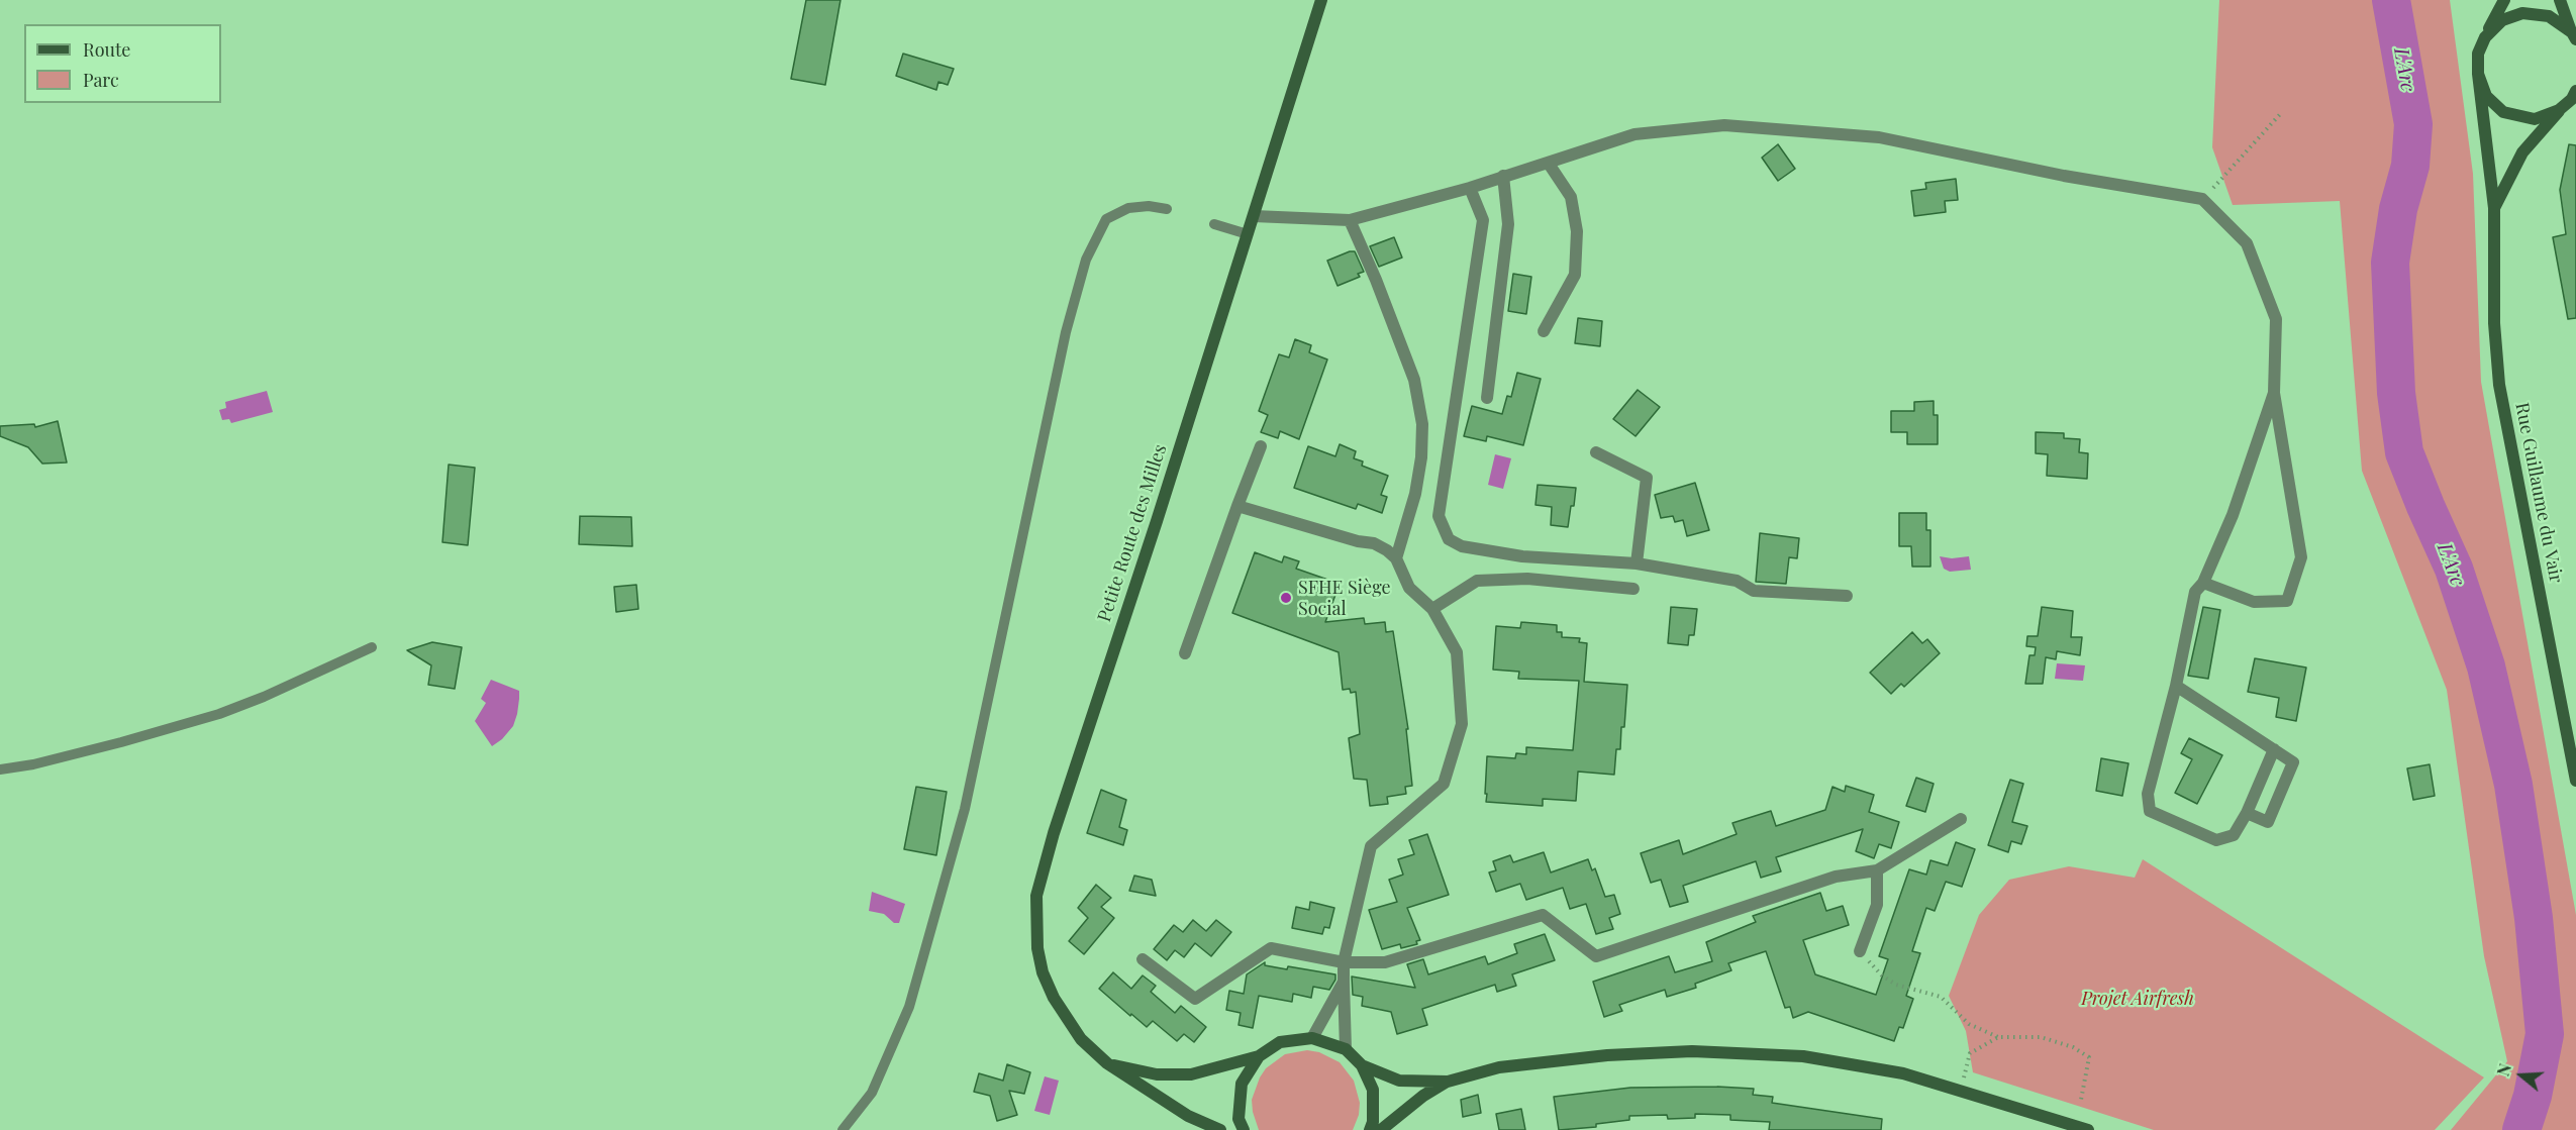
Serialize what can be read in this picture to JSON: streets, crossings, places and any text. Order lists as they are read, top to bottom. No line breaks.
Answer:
{"streets":{"main road":["Rue Guillaume du Vair","Petite Route des Milles"]},"water":["L'Arc"],"parks":["Projet Airfresh"],"places":["SFHE Siège Social"],"legend":["Route","Parc"],"north":"left"}
